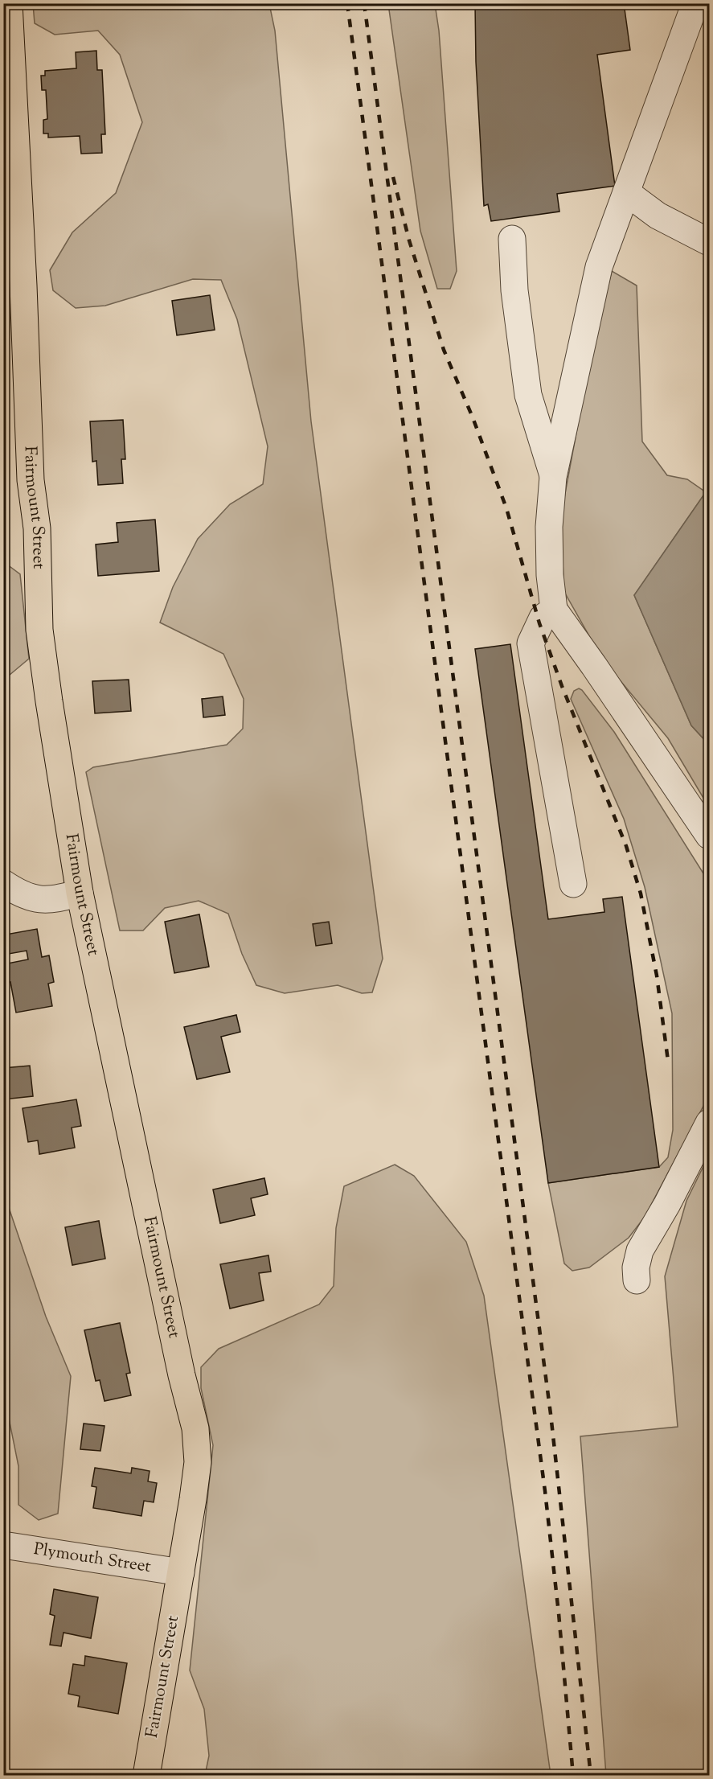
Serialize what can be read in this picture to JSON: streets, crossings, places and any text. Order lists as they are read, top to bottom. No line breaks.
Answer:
{"streets":{"main road":["Fairmount Street"],"street":["Plymouth Street"]},"crossings":[["Fairmount Street","Plymouth Street"]]}
